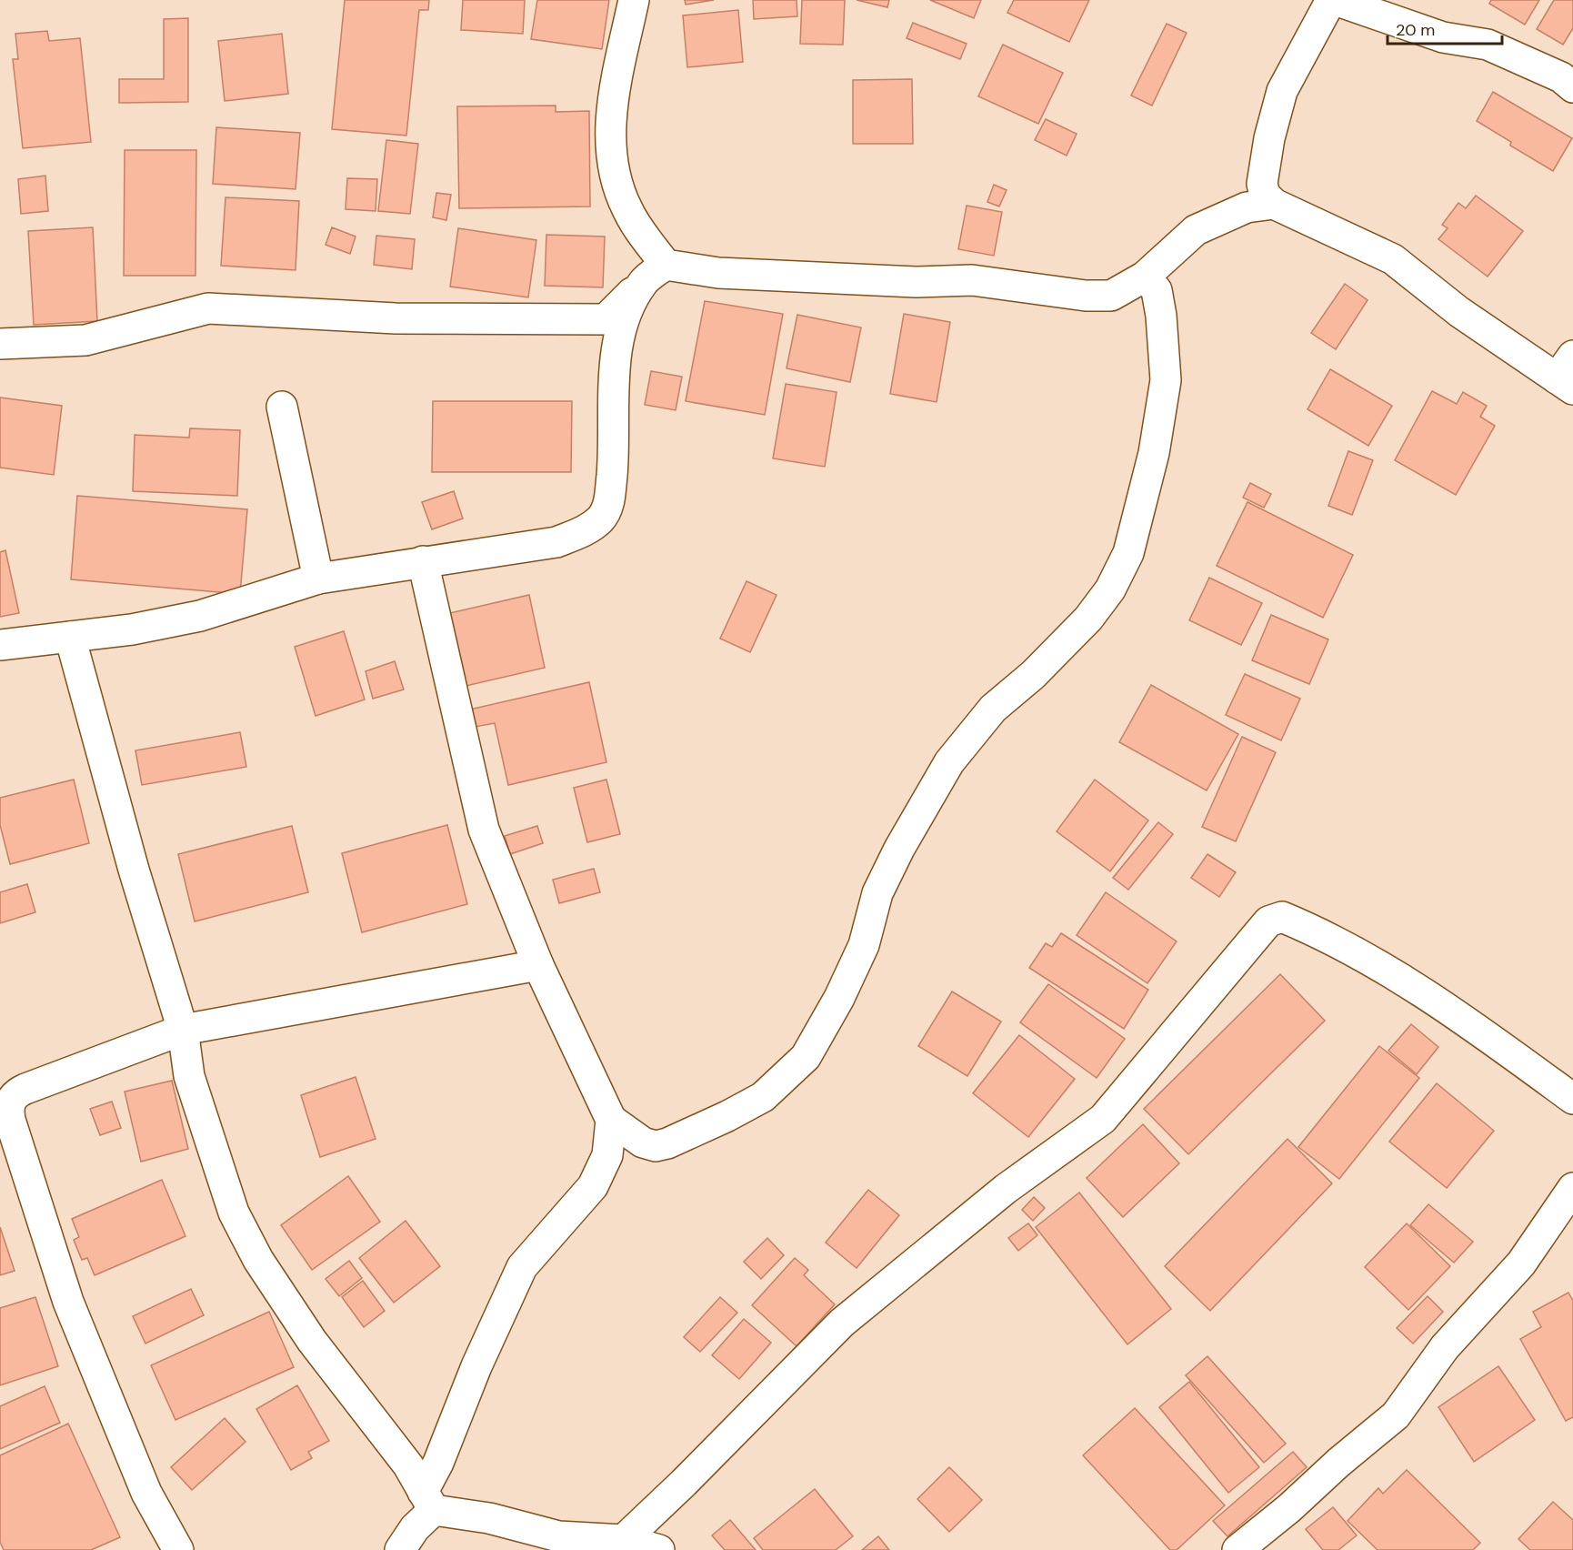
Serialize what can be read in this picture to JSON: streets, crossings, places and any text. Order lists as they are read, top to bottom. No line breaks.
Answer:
{"scale_bar":"20 m"}
